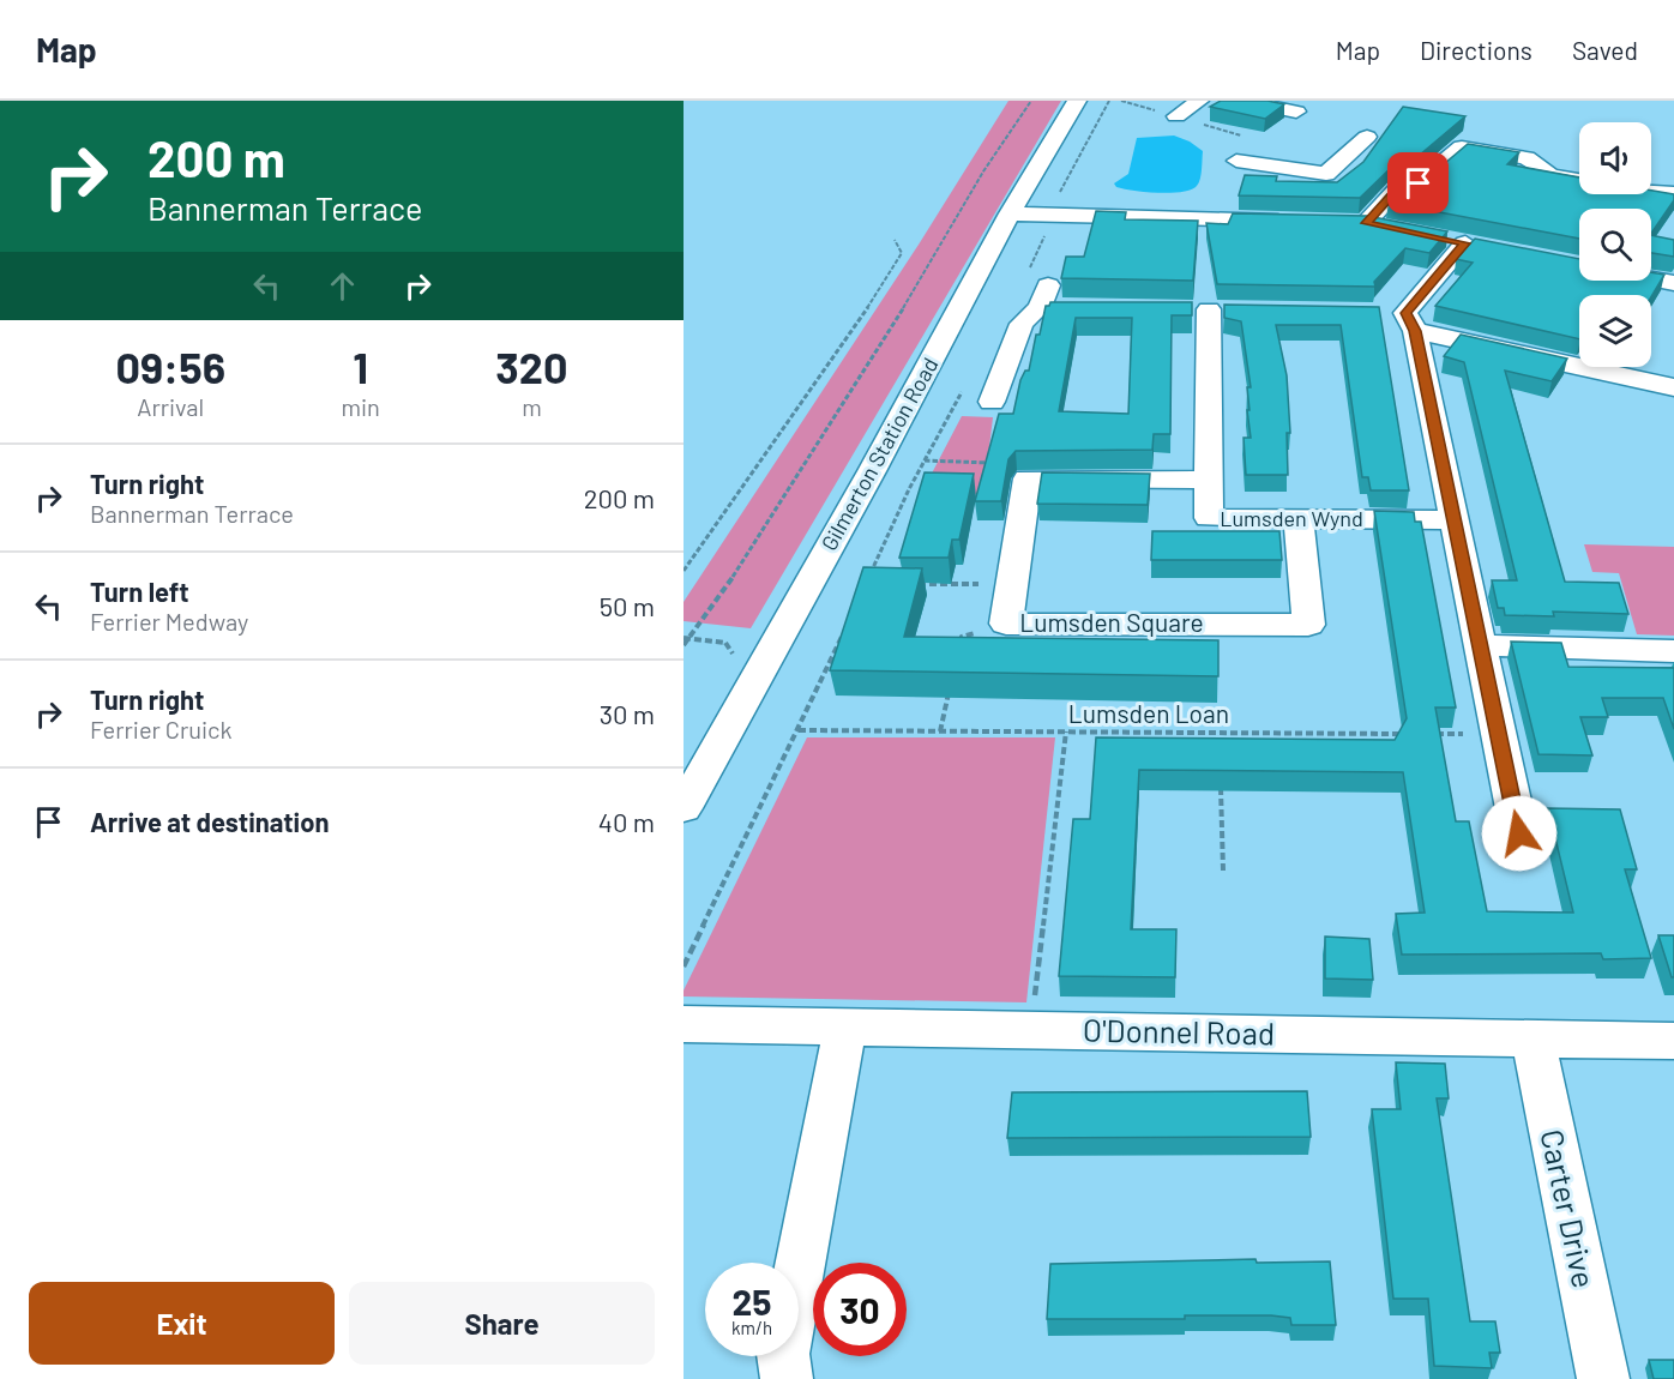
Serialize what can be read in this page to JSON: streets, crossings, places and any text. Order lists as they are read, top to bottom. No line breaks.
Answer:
{"streets":{"street":["Gilmerton Station Road","Lumsden Wynd","Lumsden Square","O'Donnel Road","Carter Drive"],"path":["Lumsden Loan"]},"crossings":[["Lumsden Wynd","Lumsden Square"],["O'Donnel Road","Carter Drive"]],"page":{"header":"Map","nav":["Map","Directions","Saved"],"turn":["200 m","Bannerman Terrace"],"eta":["09:56","Arrival","1","min","320","m"],"list":[{"name":"Turn right","note":"Bannerman Terrace","value":"200 m"},{"name":"Turn left","note":"Ferrier Medway","value":"50 m"},{"name":"Turn right","note":"Ferrier Cruick","value":"30 m"},{"name":"Arrive at destination","value":"40 m"}],"speed":"25 km/h","limit":"30","buttons":["Exit","Share"]}}
